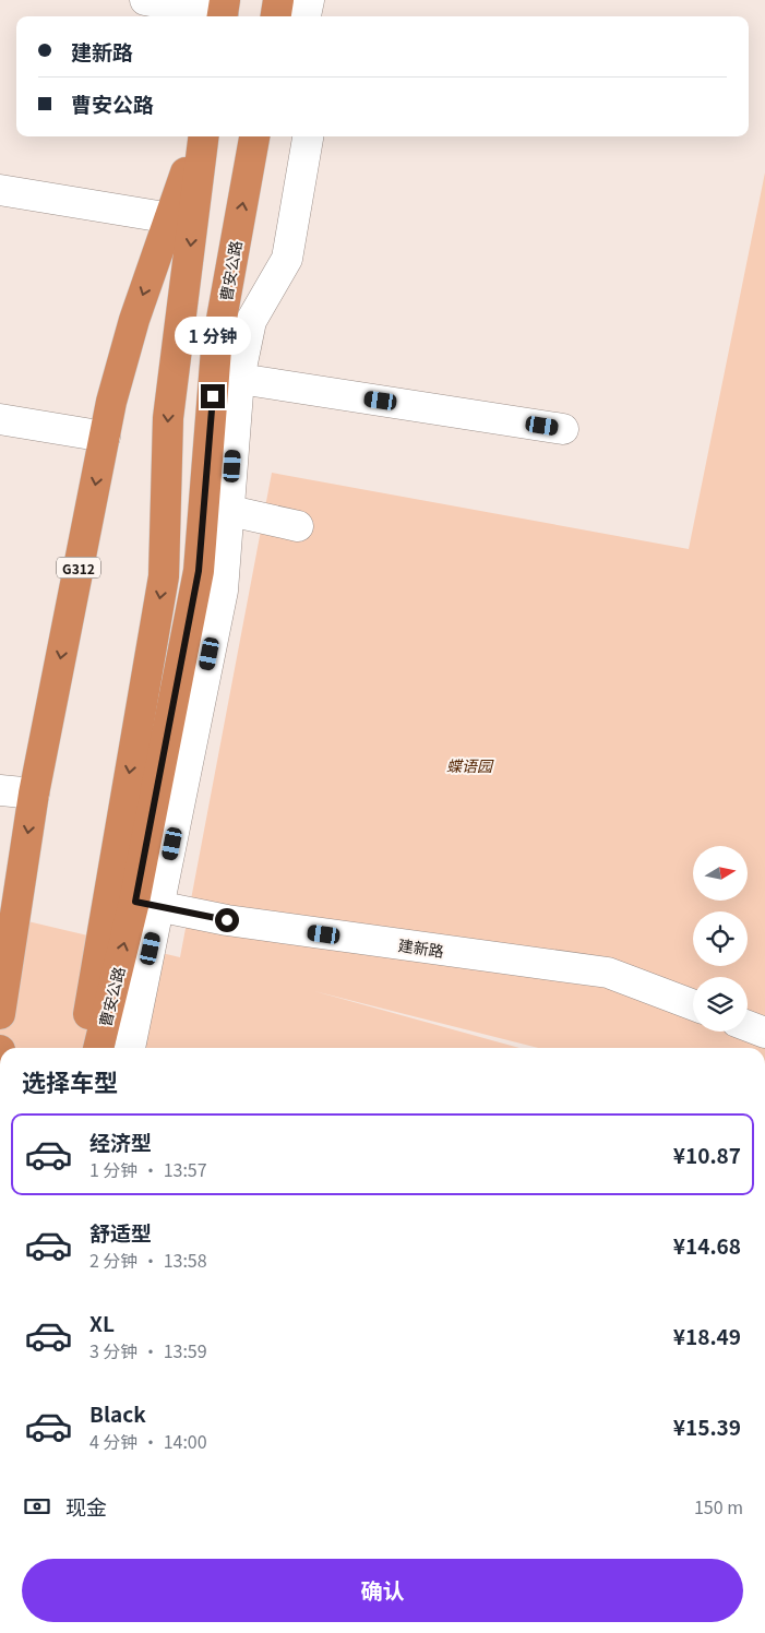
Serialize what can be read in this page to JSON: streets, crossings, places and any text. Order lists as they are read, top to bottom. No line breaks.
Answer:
{"streets":{"highway":["曹安公路","G312"],"street":["建新路"]},"crossings":[["曹安公路","建新路"]],"parks":["蝶语园"],"north":"right","page":{"banner":["建新路","曹安公路"],"bubble":"1 分钟","heading":"选择车型","list":[{"name":"经济型","note":"1 分钟 · 13:57","value":"¥10.87"},{"name":"舒适型","note":"2 分钟 · 13:58","value":"¥14.68"},{"name":"XL","note":"3 分钟 · 13:59","value":"¥18.49"},{"name":"Black","note":"4 分钟 · 14:00","value":"¥15.39"}],"pay":["现金","150 m"],"buttons":"确认"}}
